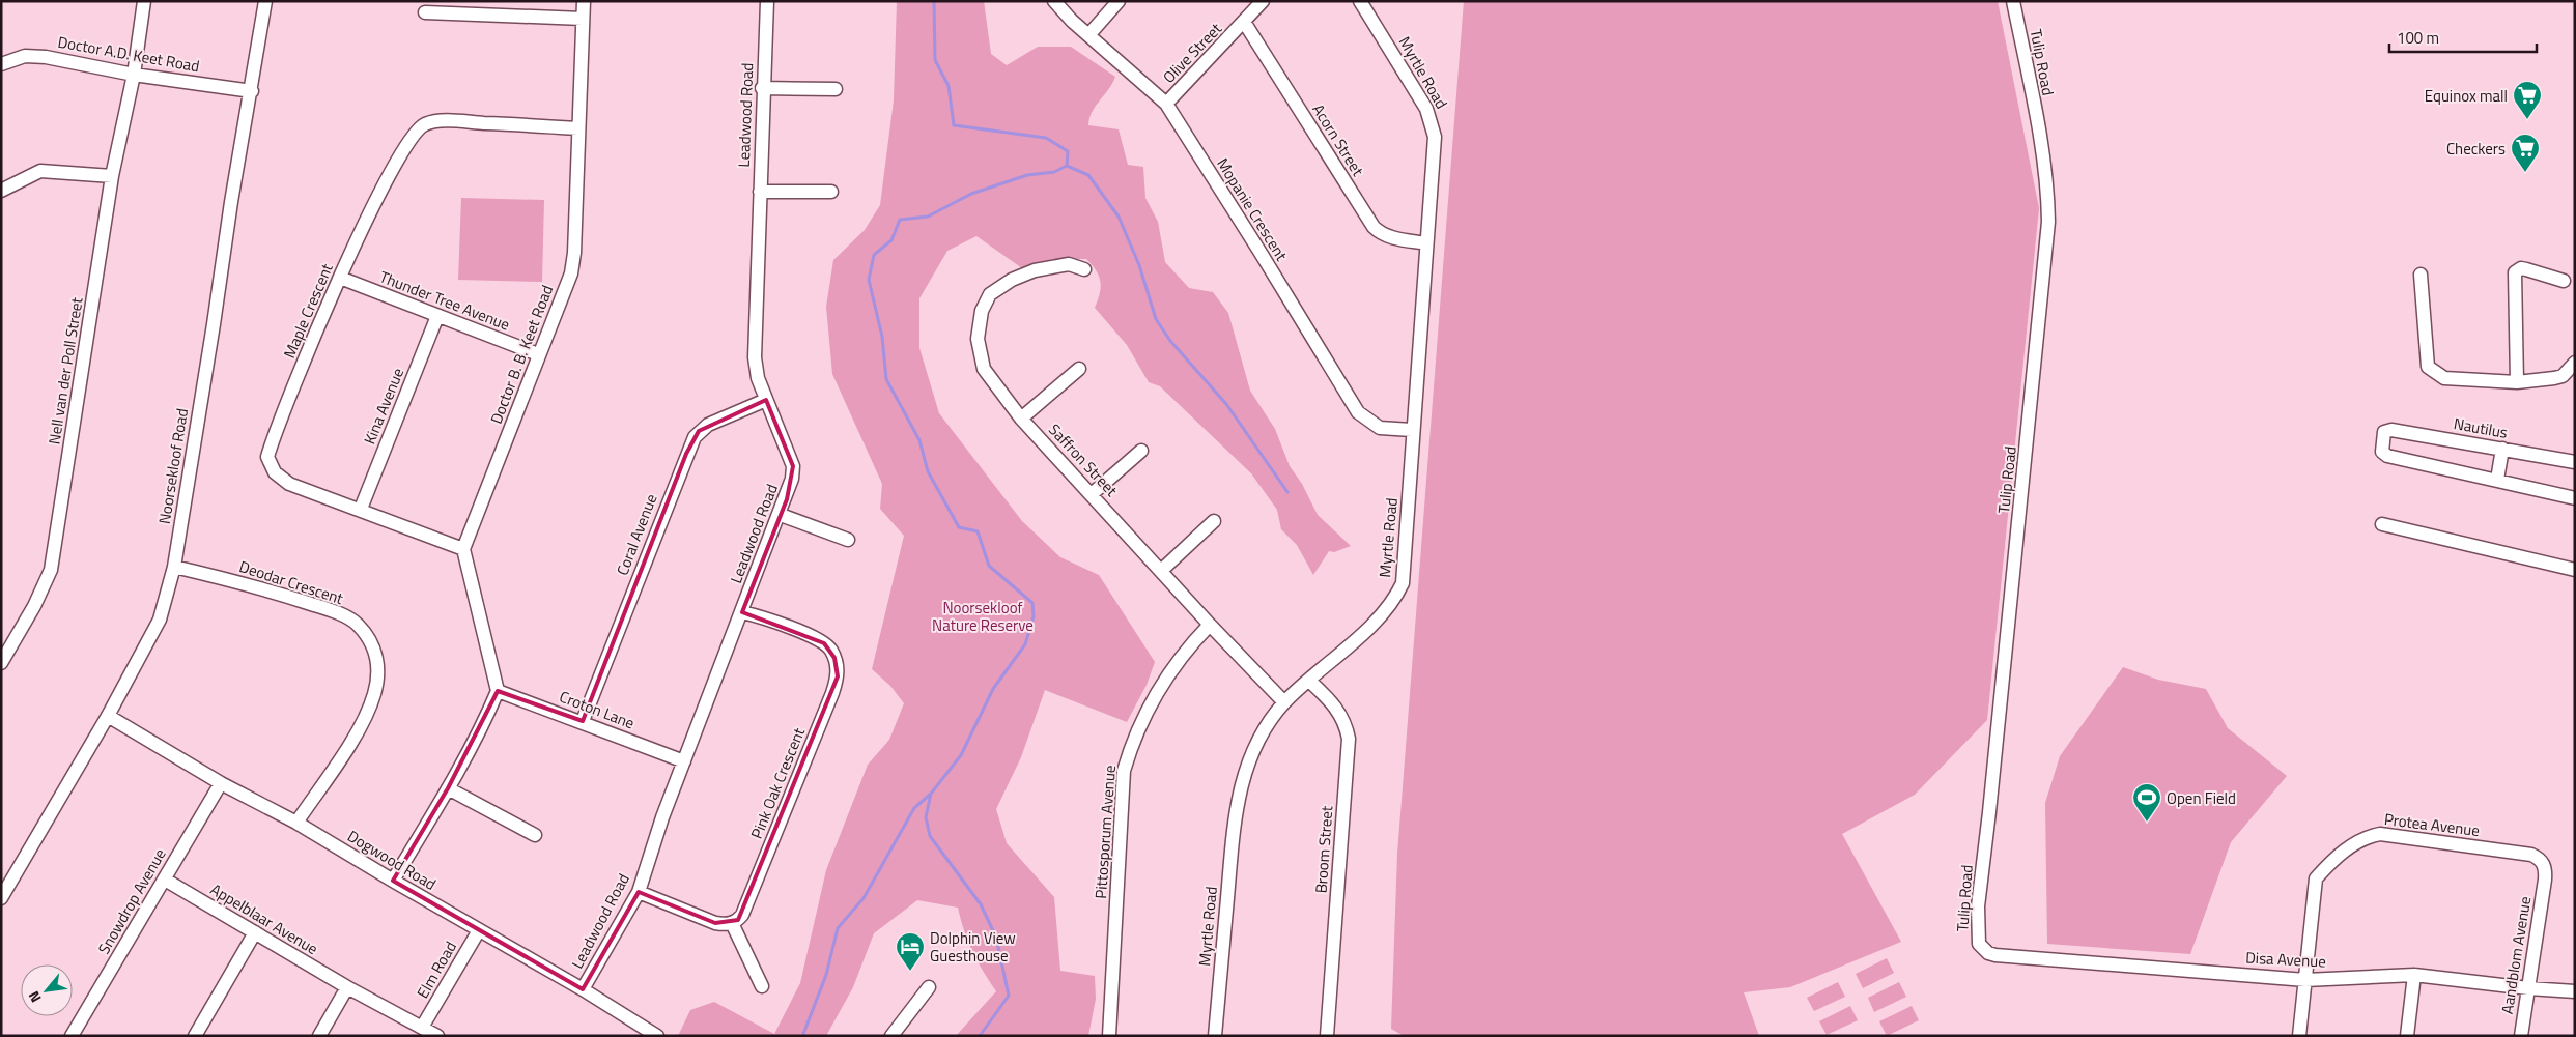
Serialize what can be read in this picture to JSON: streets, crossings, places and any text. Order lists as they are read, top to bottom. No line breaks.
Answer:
{"streets":{"street":["Olive Street","Doctor A.D. Keet Road","Tulip Road","Myrtle Road","Leadwood Road","Acorn Street","Mopanie Crescent","Thunder Tree Avenue","Maple Crescent","Doctor B. B. Keet Road","Nell van der Poll Street","Kina Avenue","Nautilus","Saffron Street","Noorsekloof Road","Coral Avenue","Deodar Crescent","Croton Lane","Pink Oak Crescent","Protea Avenue","Pittosporum Avenue","Broom Street","Dogwood Road","Snowdrop Avenue","Appelblaar Avenue","Aandblom Avenue","Disa Avenue","Elm Road"]},"crossings":[["Olive Street","Acorn Street"],["Olive Street","Mopanie Crescent"],["Doctor A.D. Keet Road","Nell van der Poll Street"],["Doctor A.D. Keet Road","Noorsekloof Road"],["Tulip Road","Disa Avenue"],["Myrtle Road","Acorn Street"],["Myrtle Road","Mopanie Crescent"],["Myrtle Road","Saffron Street"],["Myrtle Road","Broom Street"],["Leadwood Road","Coral Avenue"],["Leadwood Road","Croton Lane"],["Leadwood Road","Pink Oak Crescent"],["Leadwood Road","Dogwood Road"],["Thunder Tree Avenue","Maple Crescent"],["Thunder Tree Avenue","Doctor B. B. Keet Road"],["Thunder Tree Avenue","Kina Avenue"],["Maple Crescent","Doctor B. B. Keet Road"],["Maple Crescent","Kina Avenue"],["Saffron Street","Pittosporum Avenue"],["Noorsekloof Road","Deodar Crescent"],["Noorsekloof Road","Dogwood Road"],["Coral Avenue","Croton Lane"],["Deodar Crescent","Dogwood Road"],["Protea Avenue","Aandblom Avenue"],["Protea Avenue","Disa Avenue"],["Dogwood Road","Snowdrop Avenue"],["Dogwood Road","Elm Road"],["Snowdrop Avenue","Appelblaar Avenue"],["Appelblaar Avenue","Elm Road"],["Aandblom Avenue","Disa Avenue"]],"parks":["Noorsekloof Nature Reserve"],"places":{"supermarket":["Equinox mall","Checkers"],"sports":["Open Field"],"hotel":["Dolphin View Guesthouse"]},"scale_bar":"100 m","north":"bottom left"}
